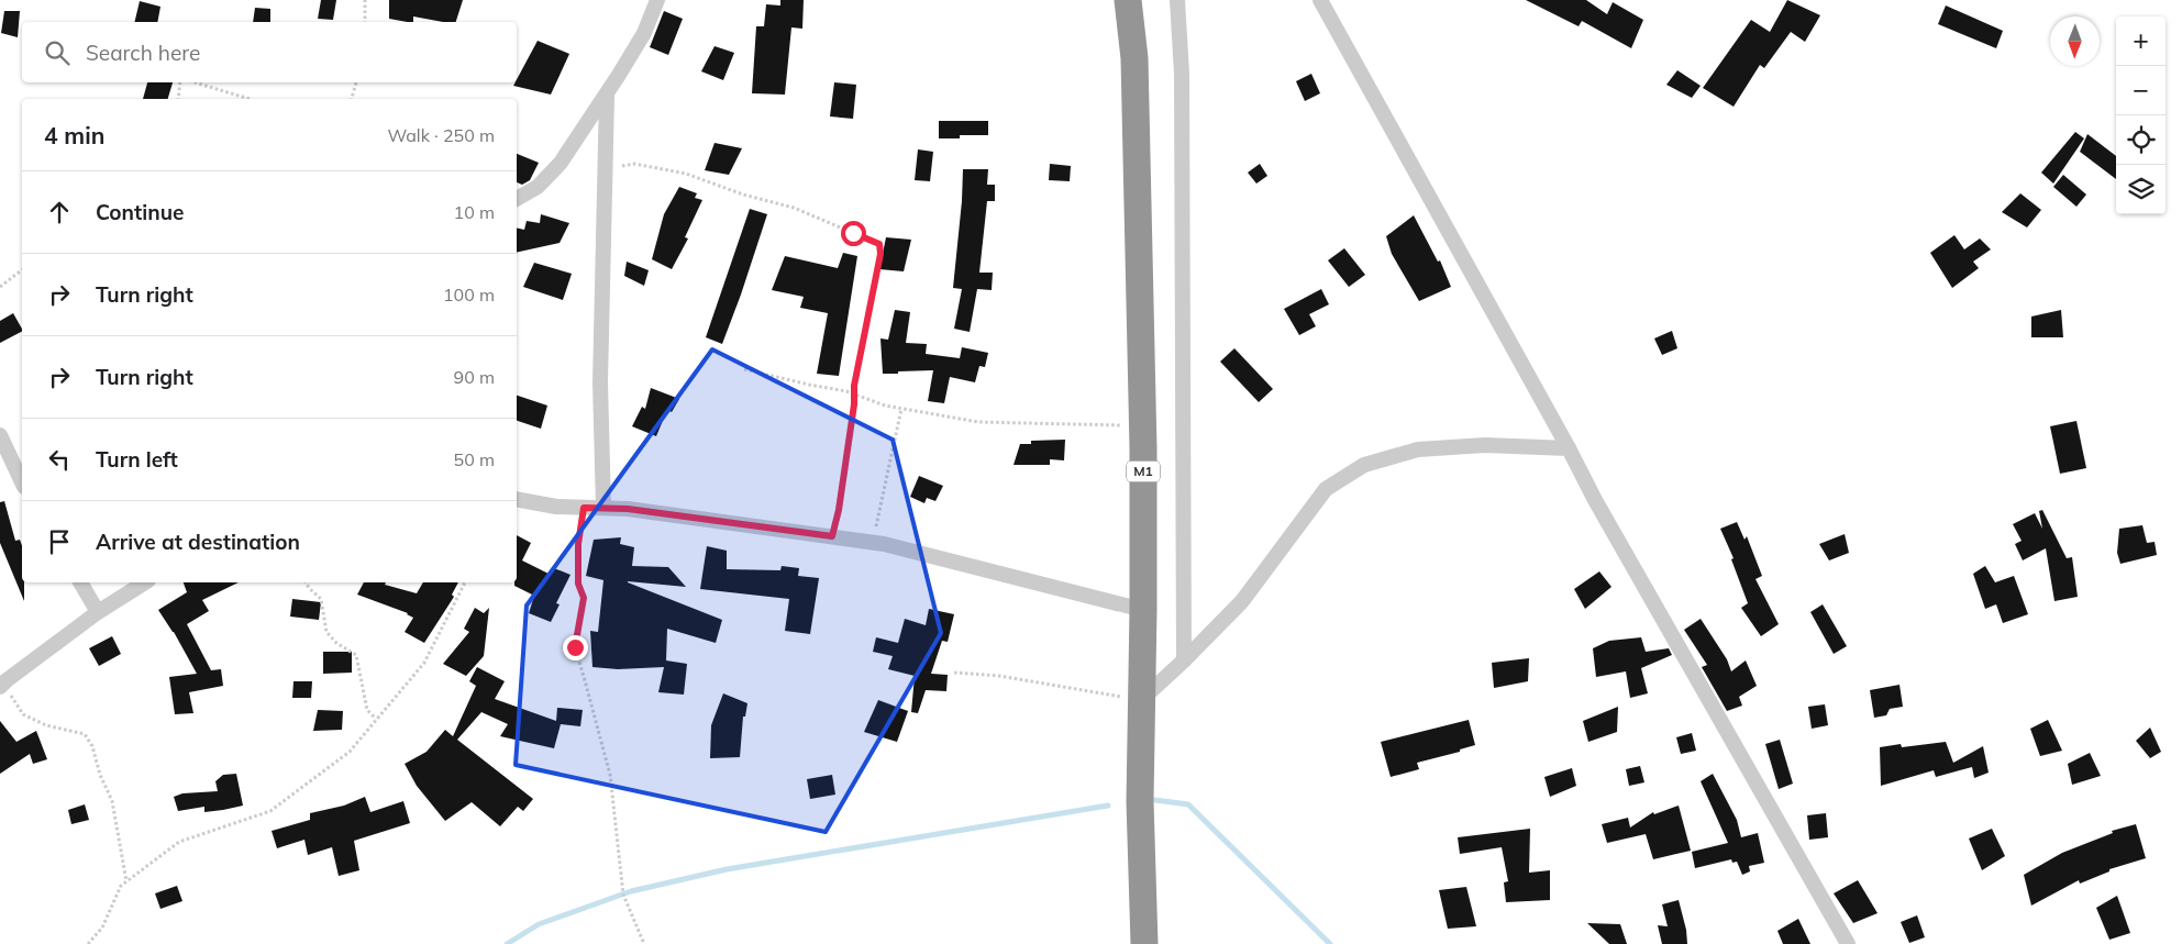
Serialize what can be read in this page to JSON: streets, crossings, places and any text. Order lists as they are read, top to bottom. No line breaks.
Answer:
{"streets":{"highway":["M1"]},"north":"bottom","page":{"map_buttons":["+","−"],"search":"Search here","heading":["4 min","Walk · 250 m"],"list":[["Continue","10 m"],["Turn right","100 m"],["Turn right","90 m"],["Turn left","50 m"],"Arrive at destination"]}}
